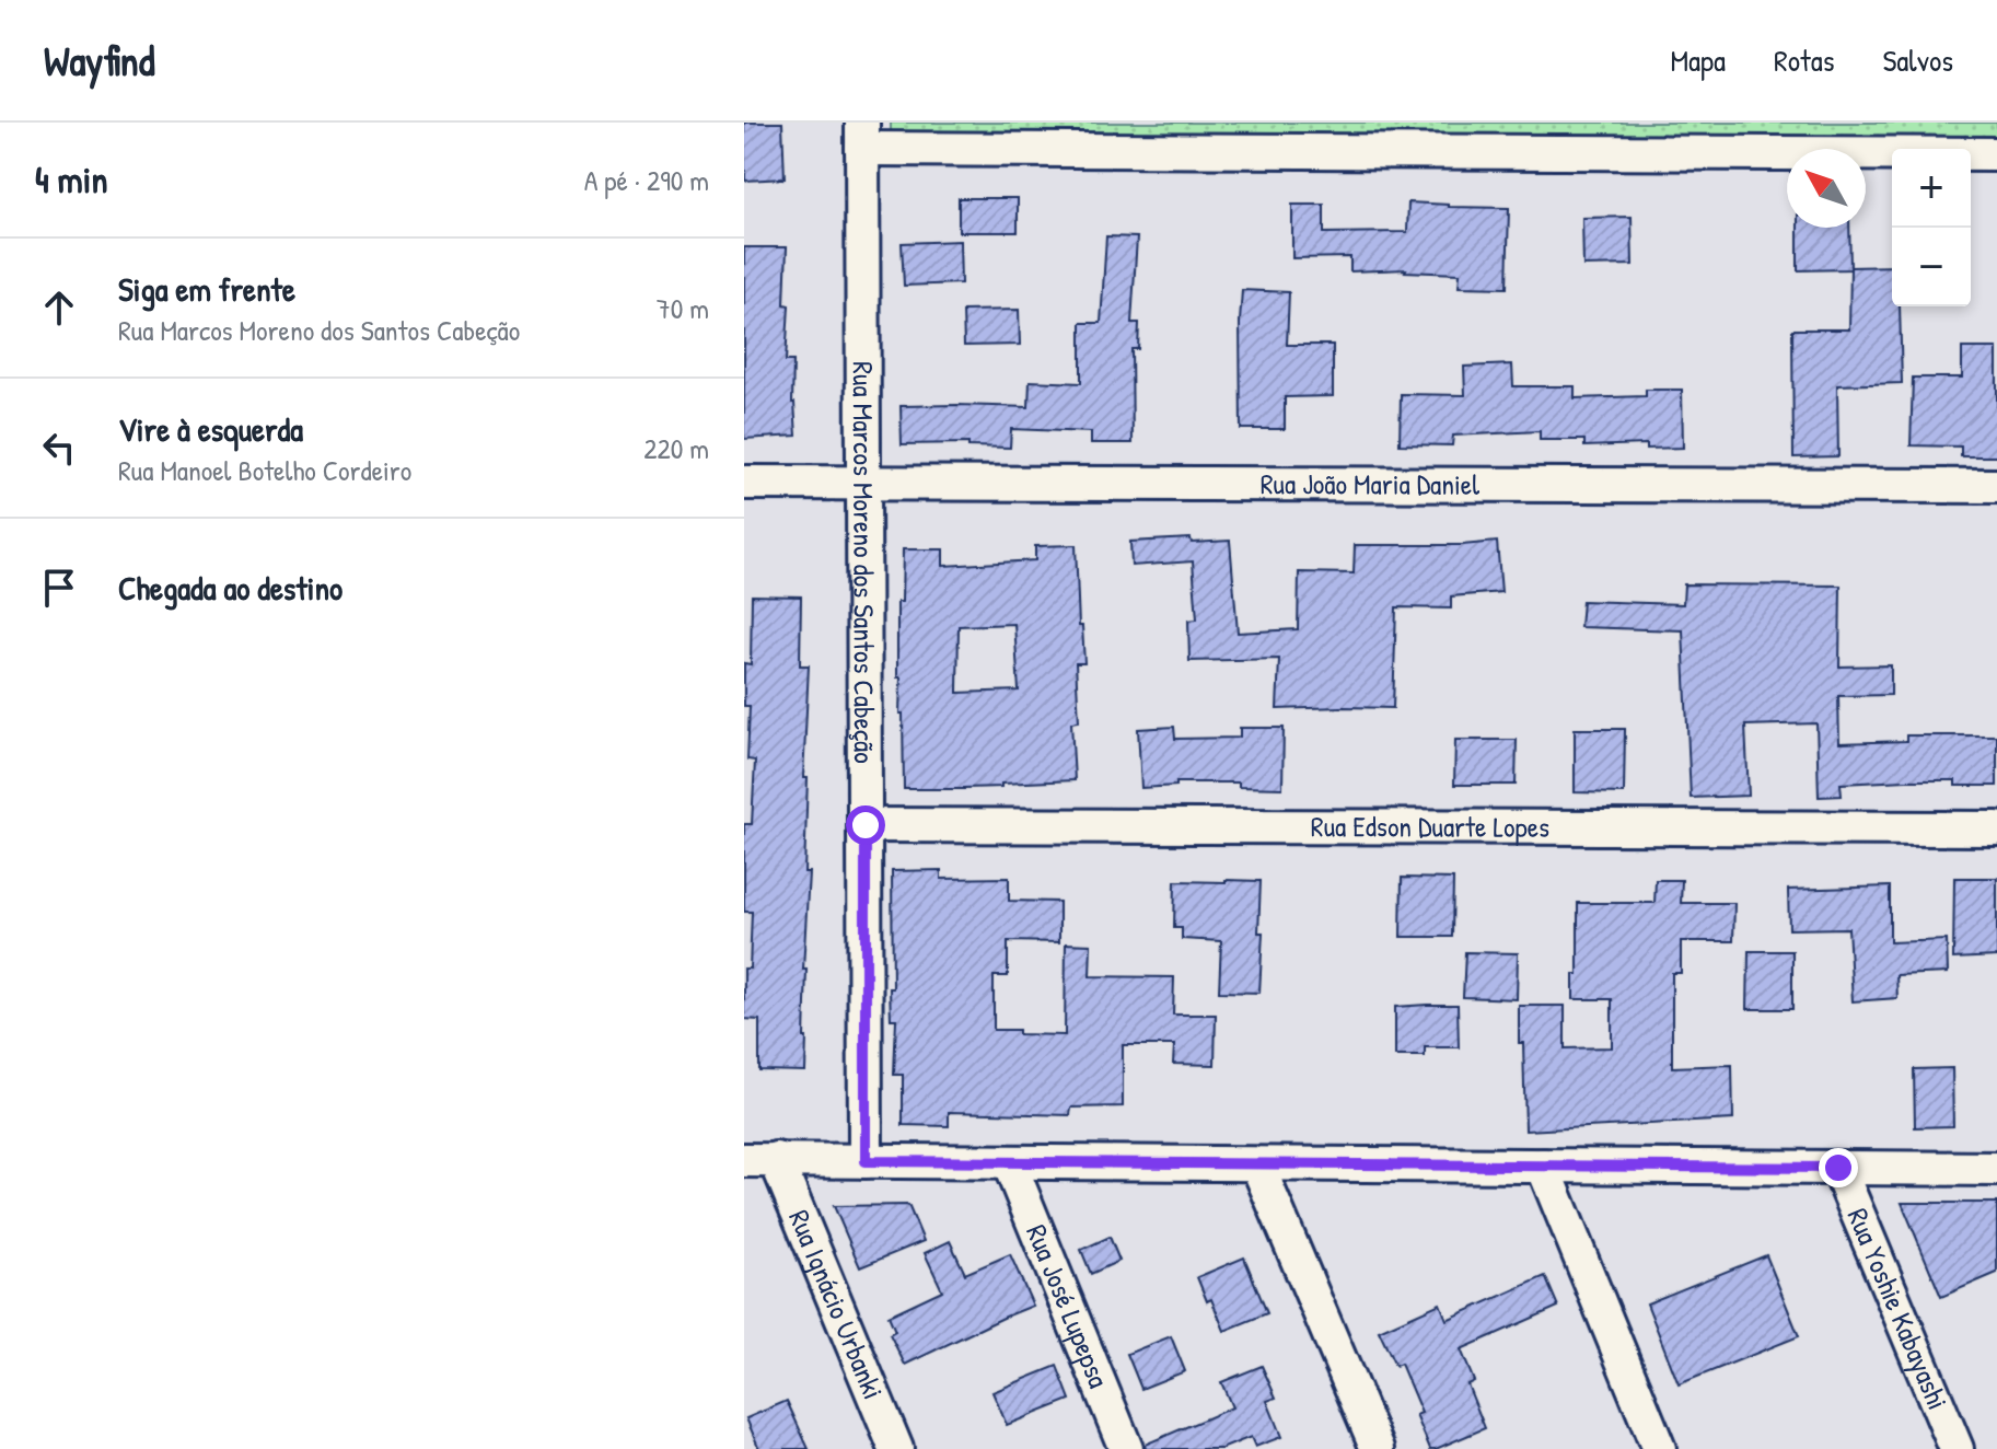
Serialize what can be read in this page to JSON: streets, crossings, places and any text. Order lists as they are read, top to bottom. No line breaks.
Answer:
{"streets":{"street":["Rua João Maria Daniel","Rua Marcos Moreno dos Santos Cabeção","Rua Edson Duarte Lopes","Rua Ignácio Urbanki","Rua José Lupepsa","Rua Yoshie Kabayashi"]},"crossings":[["Rua João Maria Daniel","Rua Marcos Moreno dos Santos Cabeção"],["Rua Marcos Moreno dos Santos Cabeção","Rua Edson Duarte Lopes"]],"north":"top left","page":{"header":"Wayfind","nav":["Mapa","Rotas","Salvos"],"heading":["4 min","A pé · 290 m"],"map_buttons":["+","−"],"list":[["Siga em frente","Rua Marcos Moreno dos Santos Cabeção","70 m"],["Vire à esquerda","Rua Manoel Botelho Cordeiro","220 m"],"Chegada ao destino"]}}
